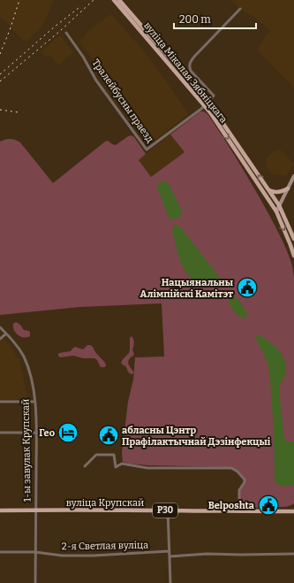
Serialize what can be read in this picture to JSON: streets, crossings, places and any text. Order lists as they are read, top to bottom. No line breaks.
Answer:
{"streets":{"main road":["вуліца Мікалая Зябніцкага","вуліца Крупскай","Р30"],"street":["Тралейбусны праезд","1-ы завулак Крупскай","2-я Светлая вуліца"]},"crossings":[["вуліца Мікалая Зябніцкага","Тралейбусны праезд"],["1-ы завулак Крупскай","вуліца Крупскай"],["1-ы завулак Крупскай","2-я Светлая вуліца"]],"places":{"public building":["Нацыянальны Алімпійскі Камітэт","абласны Цэнтр Прафілактычнай Дэзінфекцыі","Belposhta"],"hotel":["Гео"]},"scale_bar":"200 m"}
